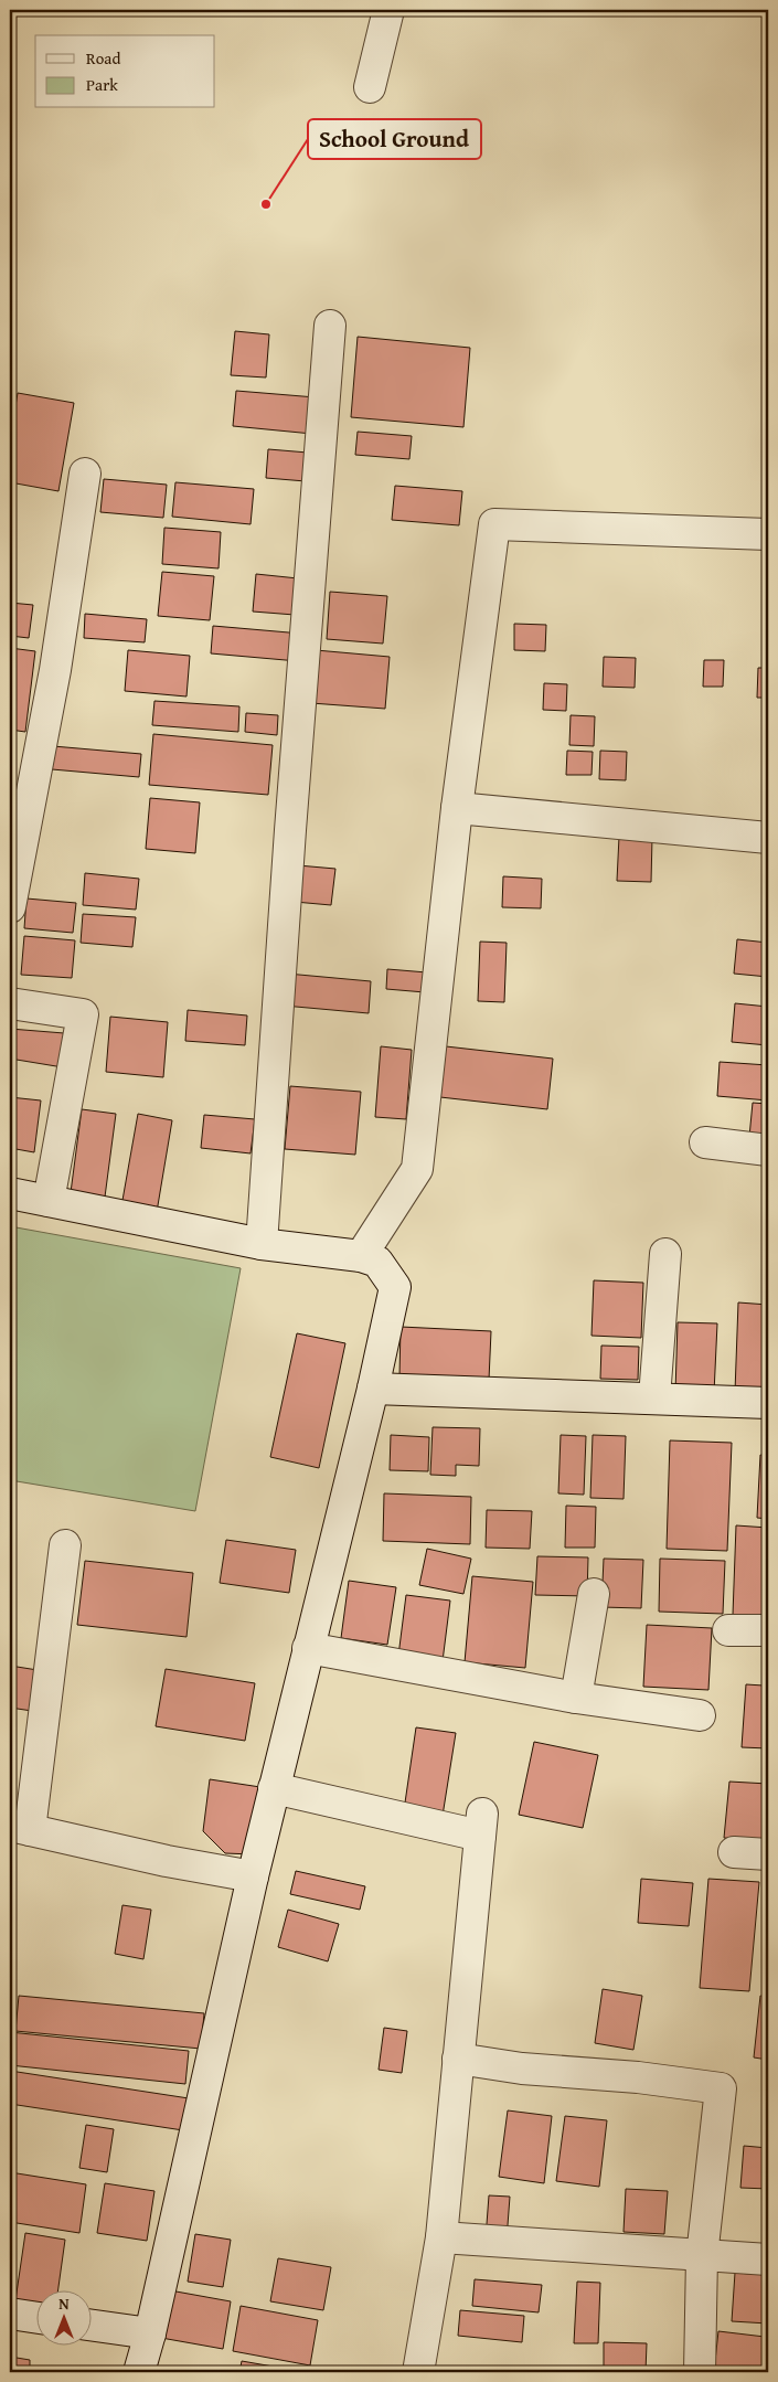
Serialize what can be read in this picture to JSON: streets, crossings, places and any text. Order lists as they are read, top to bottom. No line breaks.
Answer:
{"places":["School Ground"],"legend":["Road","Park"],"north":"top"}
